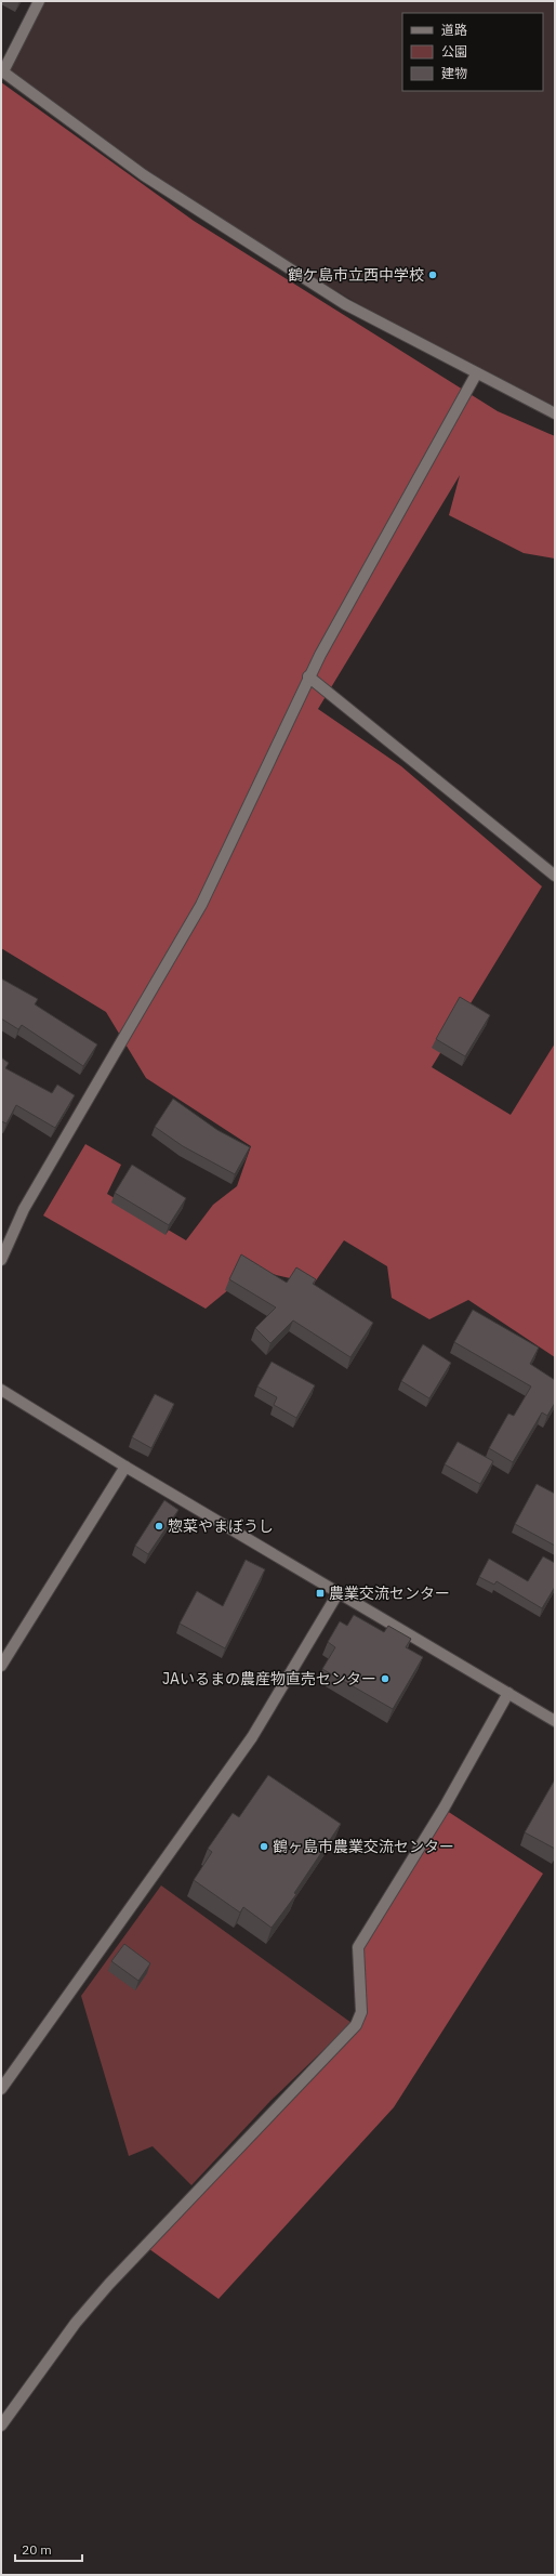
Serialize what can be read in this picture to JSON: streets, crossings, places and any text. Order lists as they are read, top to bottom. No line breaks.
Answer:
{"places":{"other":["鶴ケ島市立西中学校","惣菜やまぼうし","JAいるまの農産物直売センター","鶴ヶ島市農業交流センター"],"transit":["農業交流センター"]},"legend":["道路","公園","建物"],"scale_bar":"20 m"}
